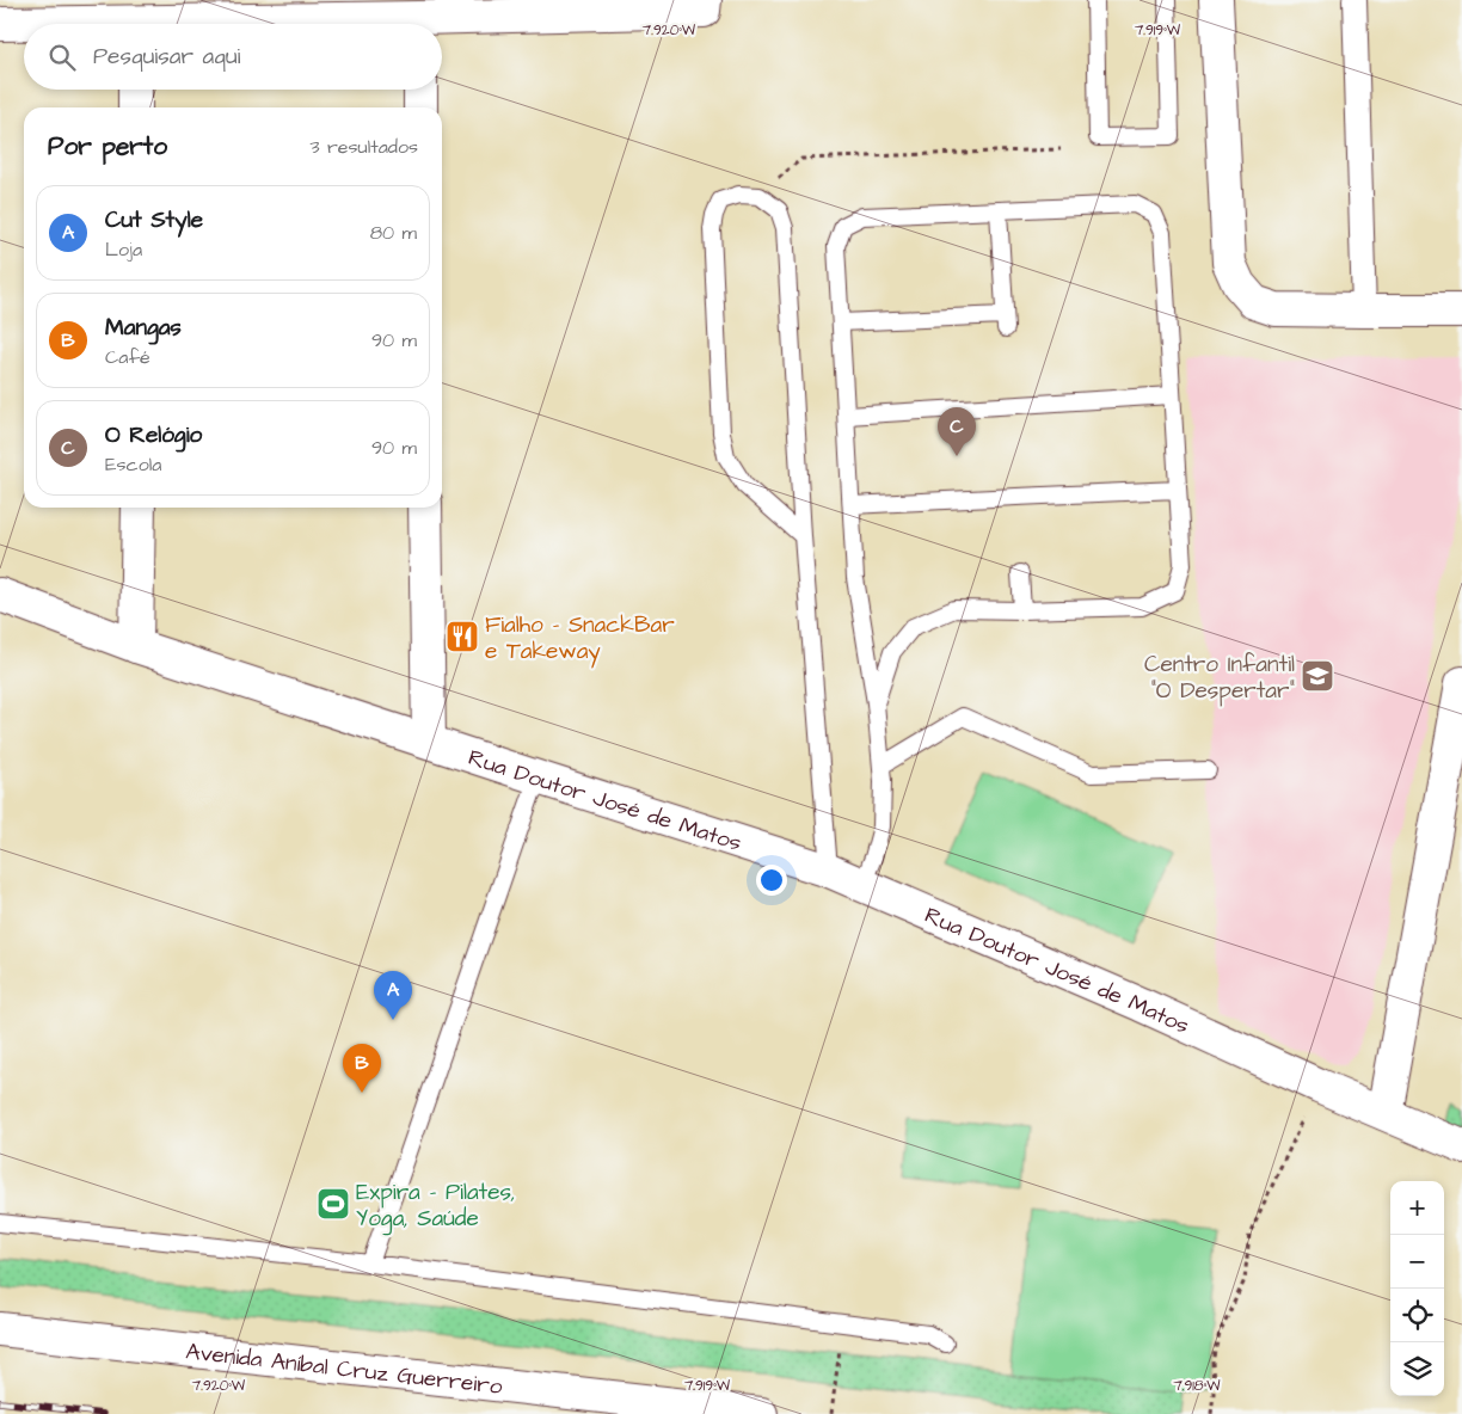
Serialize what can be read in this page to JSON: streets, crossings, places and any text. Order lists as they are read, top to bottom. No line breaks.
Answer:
{"streets":{"street":["Rua Doutor José de Matos","Avenida Aníbal Cruz Guerreiro"]},"places":{"restaurant":["Fialho - SnackBar e Takeway"],"school or university":["Centro Infantil \"O Despertar\""],"sports":["Expira - Pilates, Yoga, Saúde"]},"page":{"search":"Pesquisar aqui","heading":["Por perto","3 resultados"],"list":[{"mark":"A","name":"Cut Style","note":"Loja","value":"80 m"},{"mark":"B","name":"Mangas","note":"Café","value":"90 m"},{"mark":"C","name":"O Relógio","note":"Escola","value":"90 m"}],"pins":["C","A","B"],"map_buttons":["+","−"]},"coordinates":["7.920°W","7.919°W","7.918°W"]}
